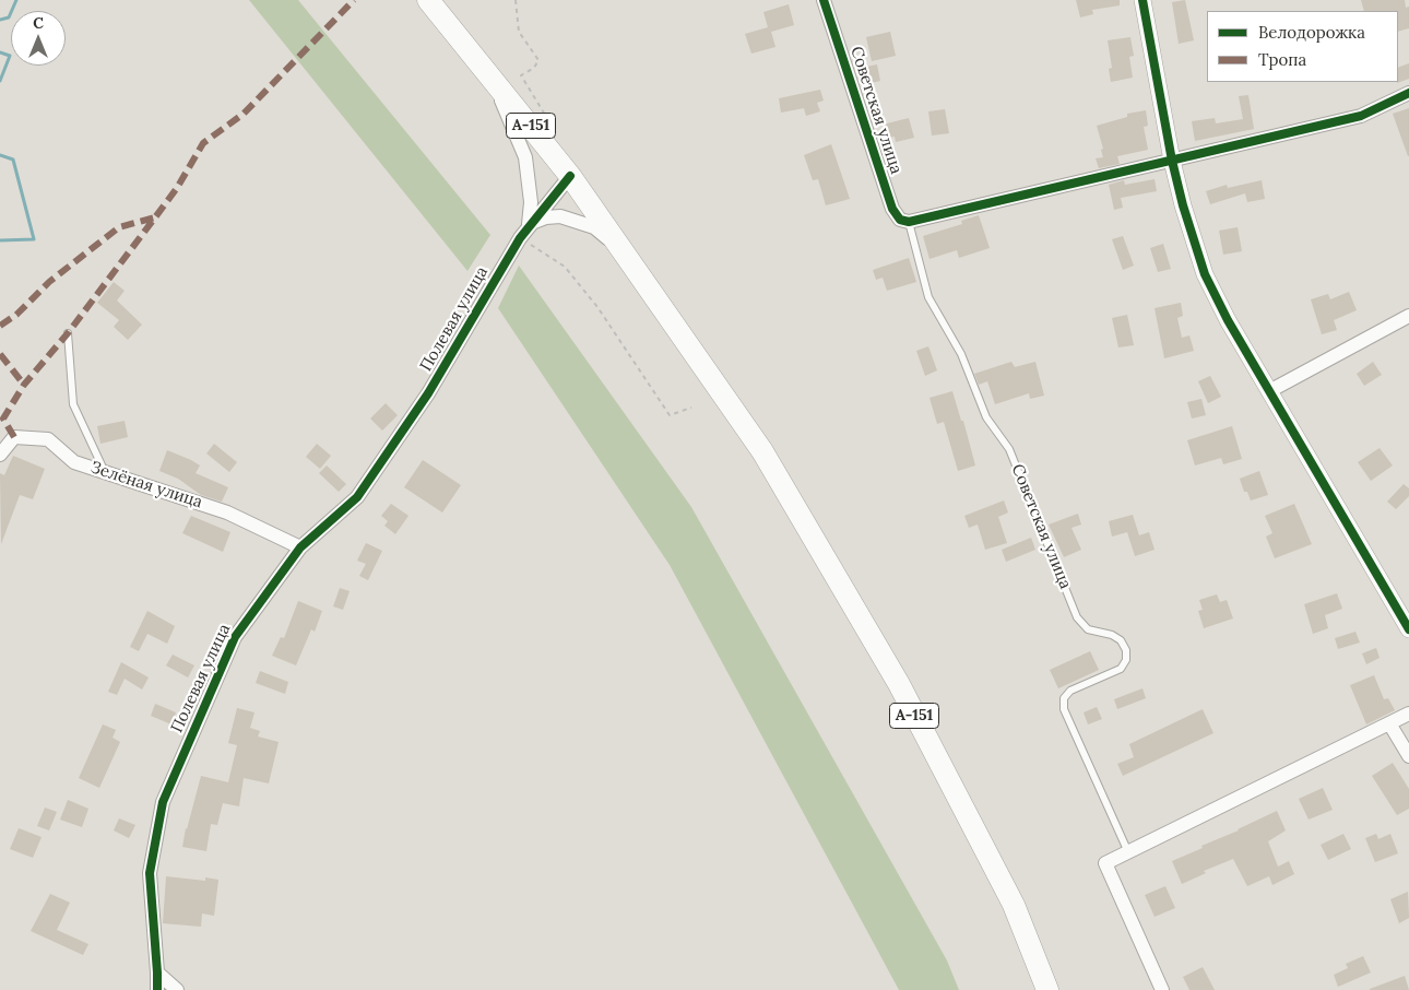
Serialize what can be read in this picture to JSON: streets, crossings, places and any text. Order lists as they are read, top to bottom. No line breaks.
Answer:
{"streets":{"highway":["А-151"],"street":["Советская улица","Полевая улица","Зелёная улица"]},"crossings":[["А-151","Полевая улица"],["Полевая улица","Зелёная улица"]],"legend":["Велодорожка","Тропа"],"north":"top"}
